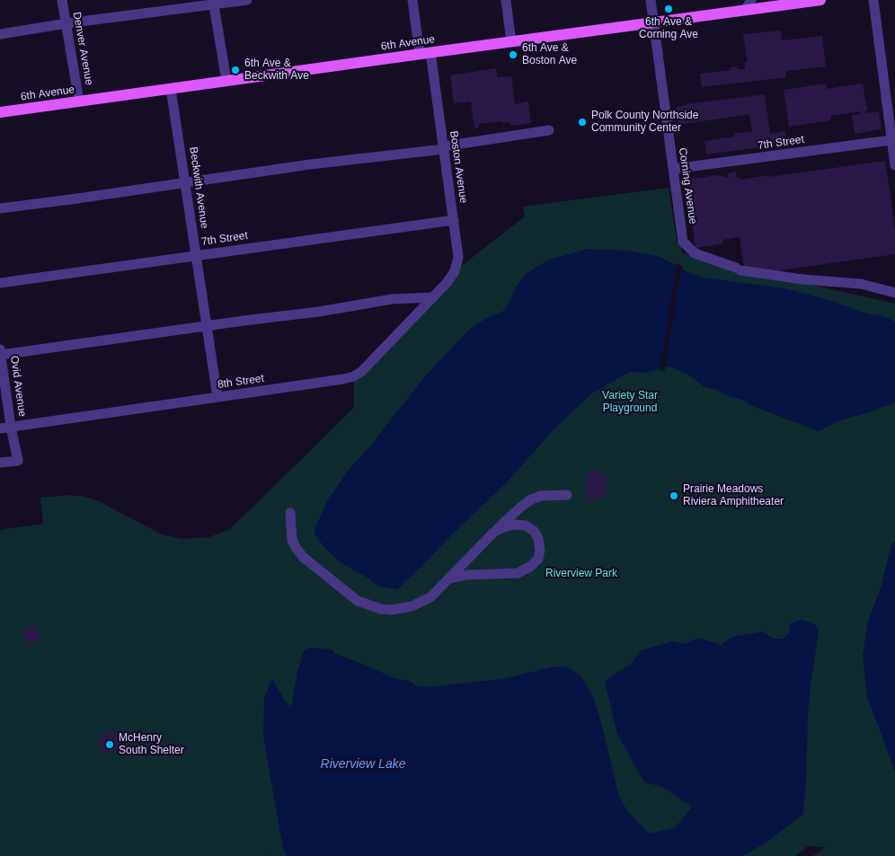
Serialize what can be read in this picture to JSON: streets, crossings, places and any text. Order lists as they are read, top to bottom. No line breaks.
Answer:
{"streets":{"main road":["6th Avenue"],"street":["Denver Avenue","7th Street","Boston Avenue","Corning Avenue","Beckwith Avenue","8th Street","Ovid Avenue"]},"crossings":[["6th Avenue","Denver Avenue"],["6th Avenue","Boston Avenue"],["6th Avenue","Corning Avenue"],["6th Avenue","Beckwith Avenue"],["7th Street","Boston Avenue"],["7th Street","Corning Avenue"],["7th Street","Beckwith Avenue"],["Boston Avenue","8th Street"],["Beckwith Avenue","8th Street"],["8th Street","Ovid Avenue"]],"water":["Riverview Lake"],"parks":["Variety Star Playground","Riverview Park"],"places":["6th Ave & Corning Ave","6th Ave & Boston Ave","6th Ave & Beckwith Ave","Polk County Northside Community Center","Prairie Meadows Riviera Amphitheater","McHenry South Shelter"]}
